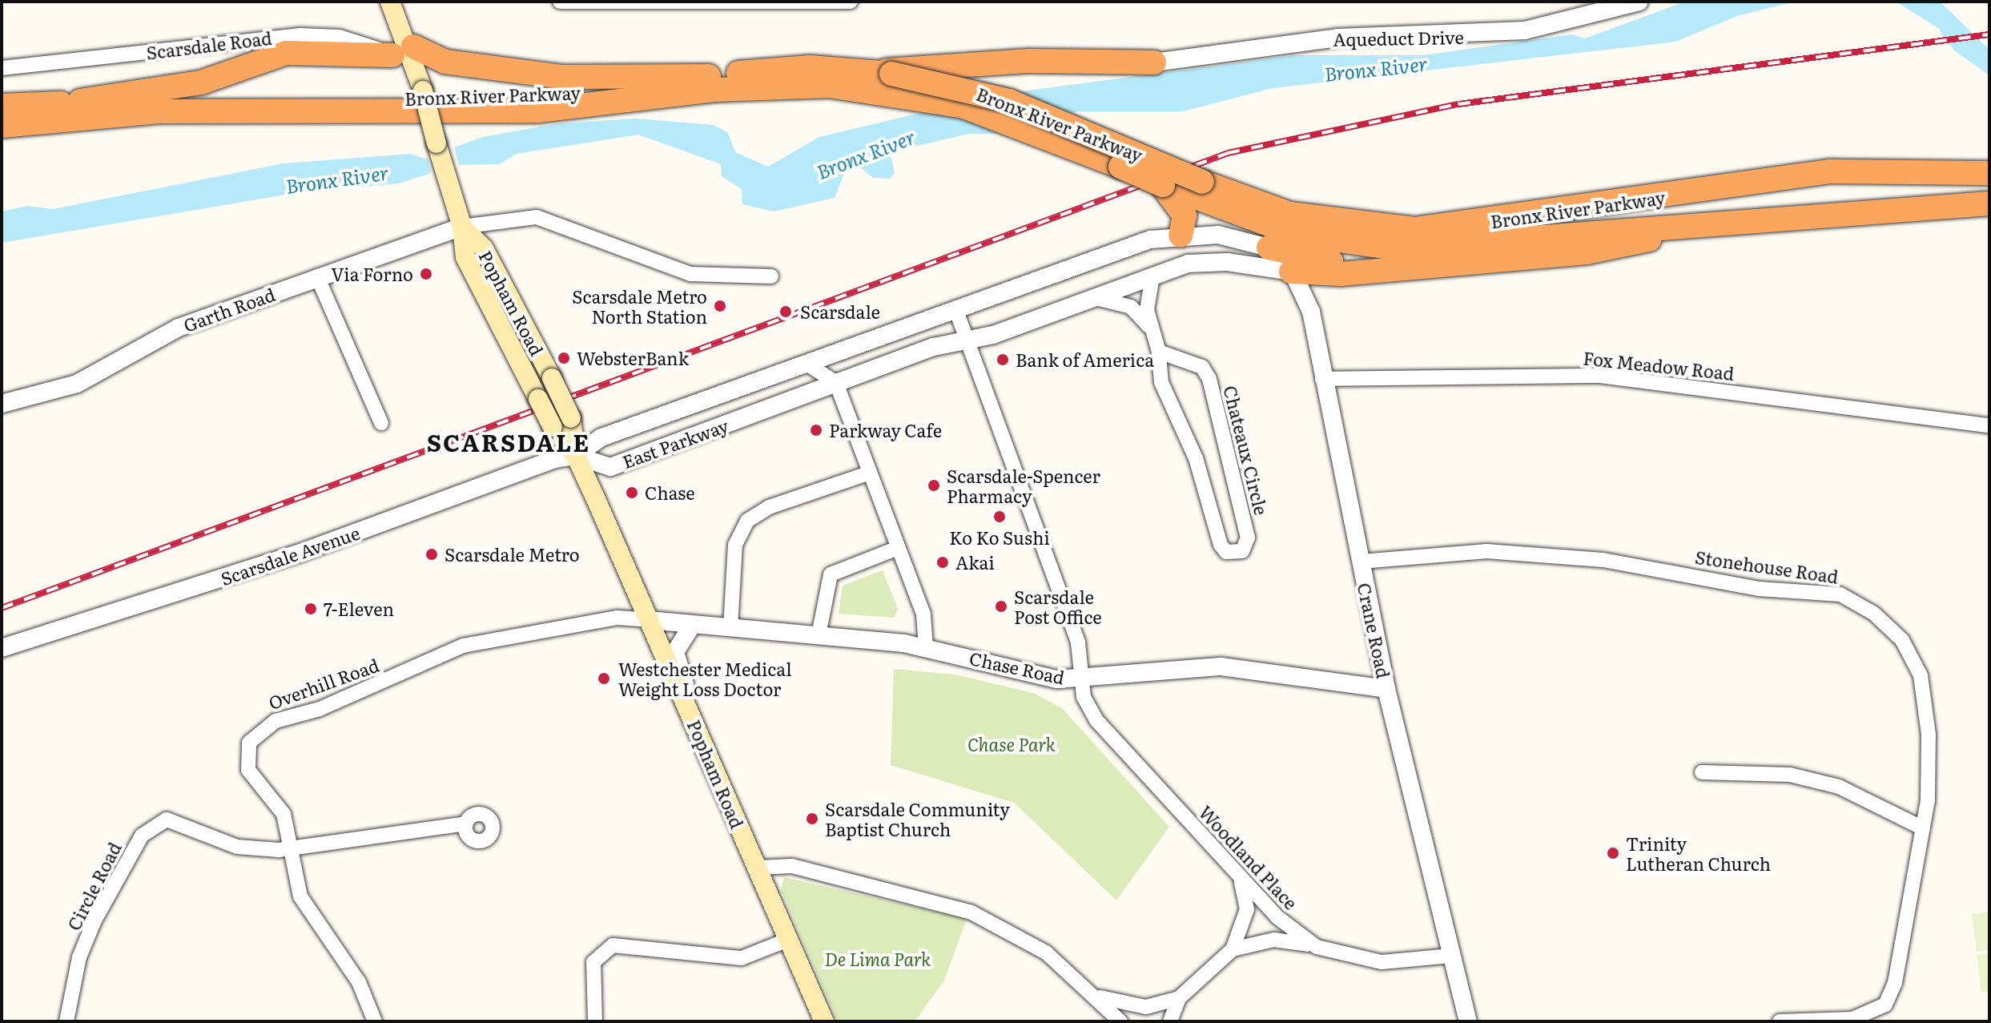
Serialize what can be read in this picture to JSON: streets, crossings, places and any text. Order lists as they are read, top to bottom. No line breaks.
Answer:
{"streets":{"highway":["Bronx River Parkway"],"main road":["Popham Road"],"street":["Aqueduct Drive","Scarsdale Road","Garth Road","Fox Meadow Road","East Parkway","Chateaux Circle","Scarsdale Avenue","Stonehouse Road","Crane Road","Chase Road","Overhill Road","Woodland Place","Circle Road"]},"crossings":[["Scarsdale Road","Popham Road"],["Popham Road","Garth Road"],["Popham Road","East Parkway"],["Popham Road","Scarsdale Avenue"],["Popham Road","Chase Road"],["Popham Road","Overhill Road"],["Fox Meadow Road","Crane Road"],["East Parkway","Chateaux Circle"],["East Parkway","Scarsdale Avenue"],["East Parkway","Crane Road"],["East Parkway","Woodland Place"],["Stonehouse Road","Crane Road"],["Crane Road","Chase Road"],["Crane Road","Woodland Place"],["Chase Road","Overhill Road"],["Chase Road","Woodland Place"],["Overhill Road","Circle Road"]],"districts":["SCARSDALE"],"water":["Bronx River"],"parks":["Chase Park","De Lima Park"],"places":["Via Forno","Scarsdale Metro North Station","Scarsdale","WebsterBank","Bank of America","Parkway Cafe","Scarsdale-Spencer Pharmacy","Chase","Ko Ko Sushi","Scarsdale Metro","Akai","Scarsdale Post Office","7-Eleven","Westchester Medical Weight Loss Doctor","Scarsdale Community Baptist Church","Trinity Lutheran Church"]}
